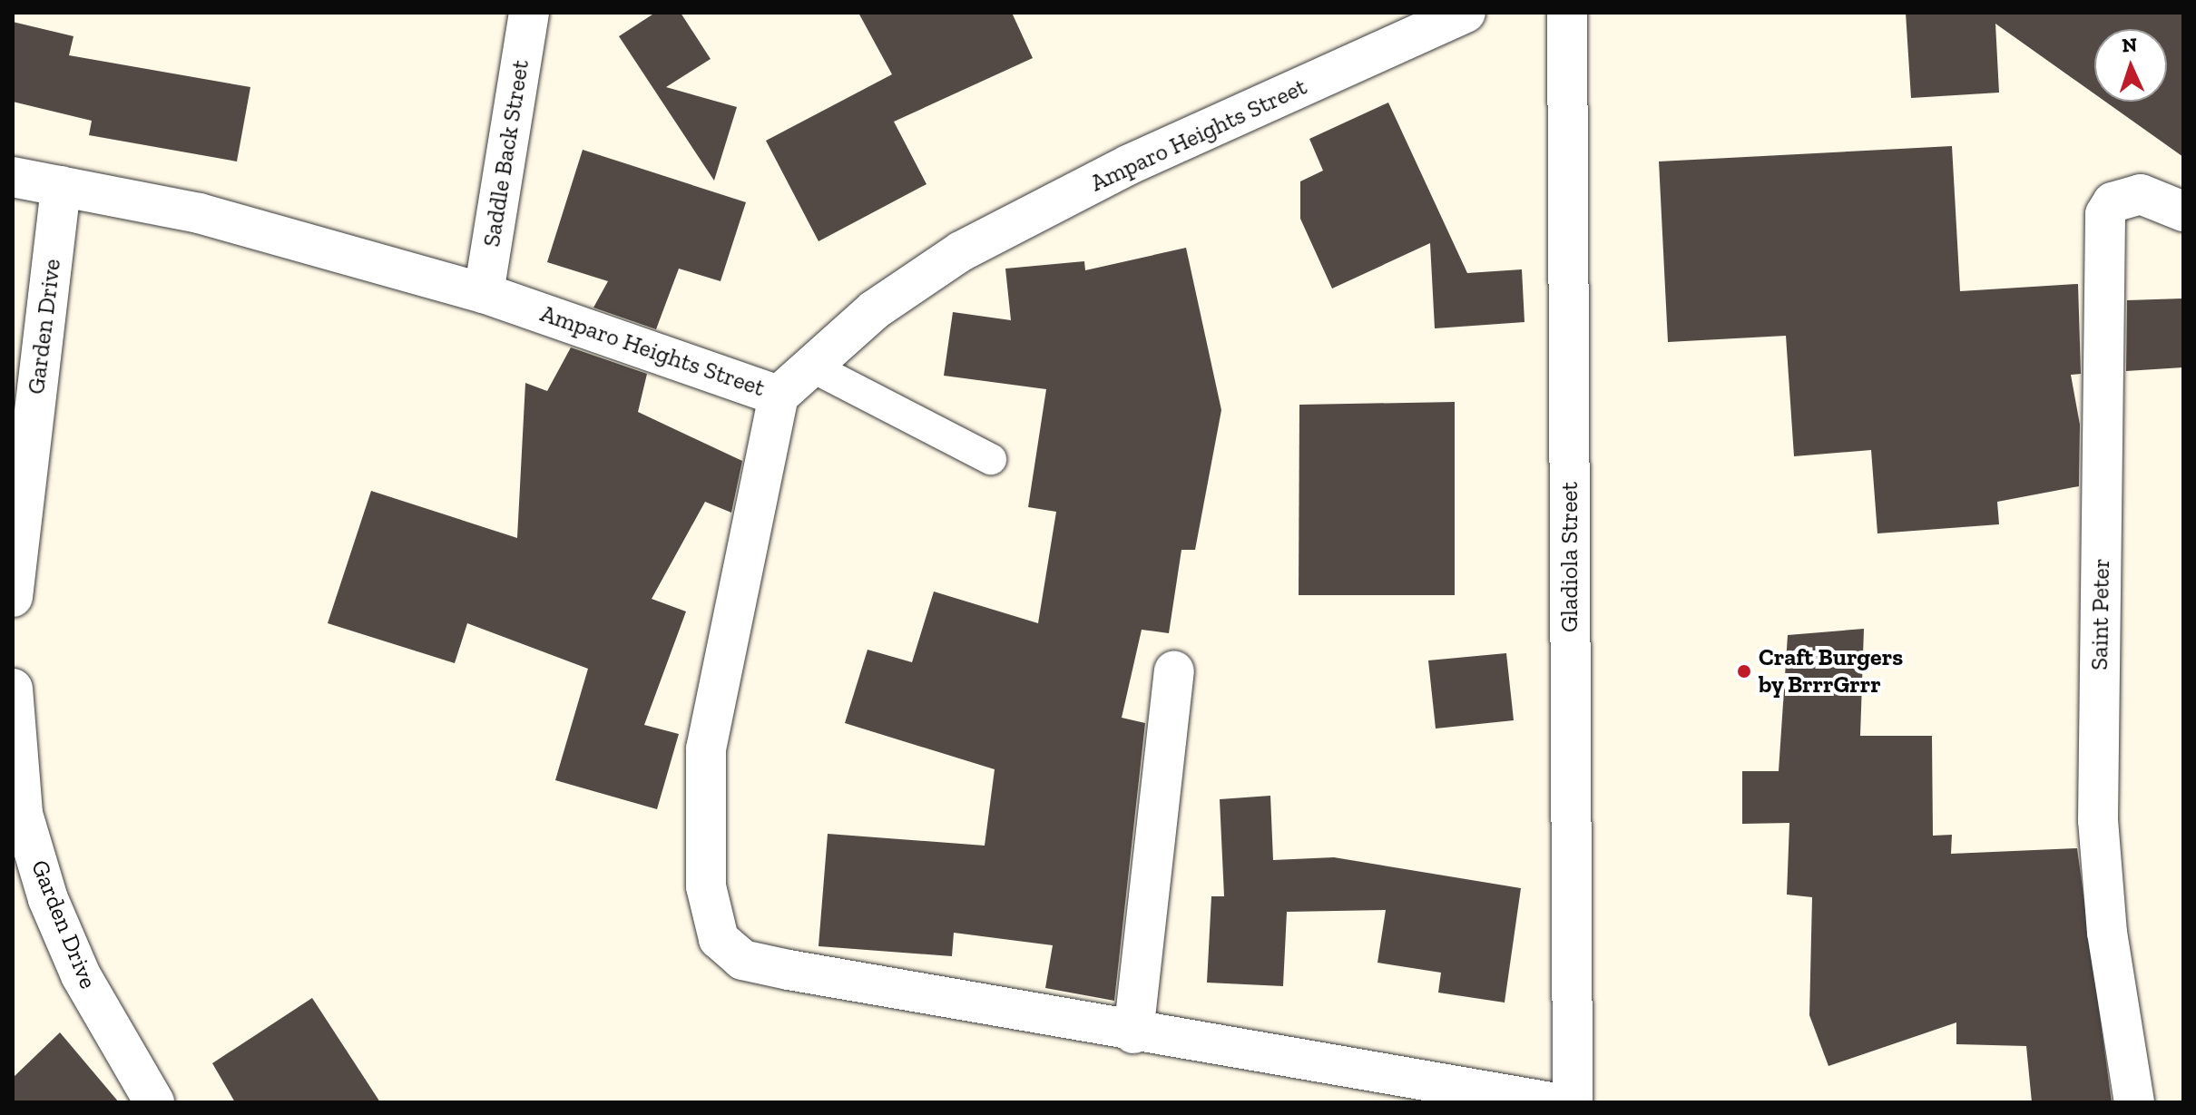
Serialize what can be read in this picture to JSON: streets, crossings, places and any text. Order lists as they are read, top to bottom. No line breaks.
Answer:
{"streets":{"street":["Amparo Heights Street","Saddle Back Street","Garden Drive","Gladiola Street","Saint Peter"]},"crossings":[["Amparo Heights Street","Saddle Back Street"],["Amparo Heights Street","Garden Drive"]],"places":["Craft Burgers by BrrrGrrr"],"north":"top"}
